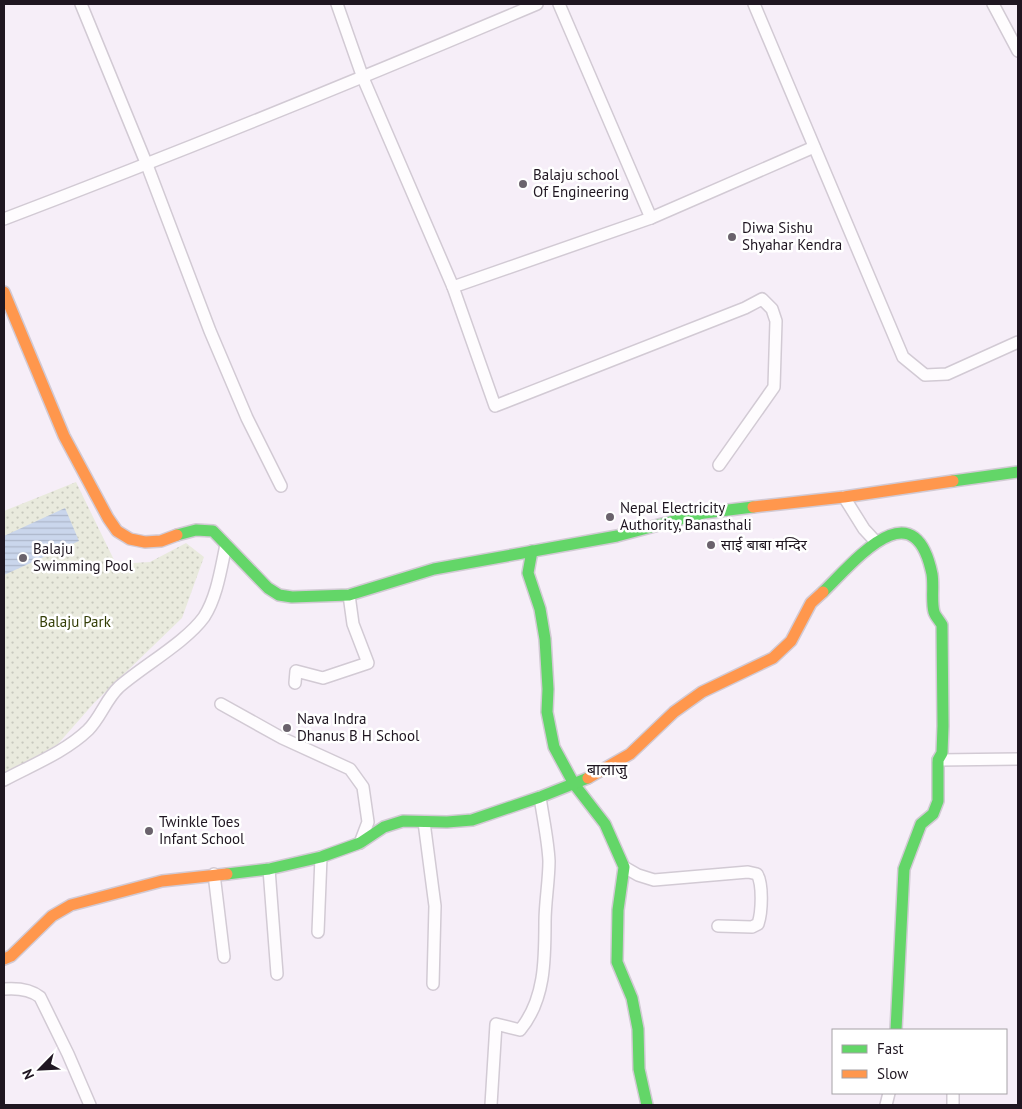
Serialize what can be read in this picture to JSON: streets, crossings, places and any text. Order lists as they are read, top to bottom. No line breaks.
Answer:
{"districts":["बालाजु"],"parks":["Balaju Park"],"places":["Balaju school Of Engineering","Diwa Sishu Shyahar Kendra","Nepal Electricity Authority, Banasthali","साई बाबा मन्दिर","Balaju Swimming Pool","Nava Indra Dhanus B H School","Twinkle Toes Infant School"],"legend":["Fast","Slow"],"north":"bottom left"}
